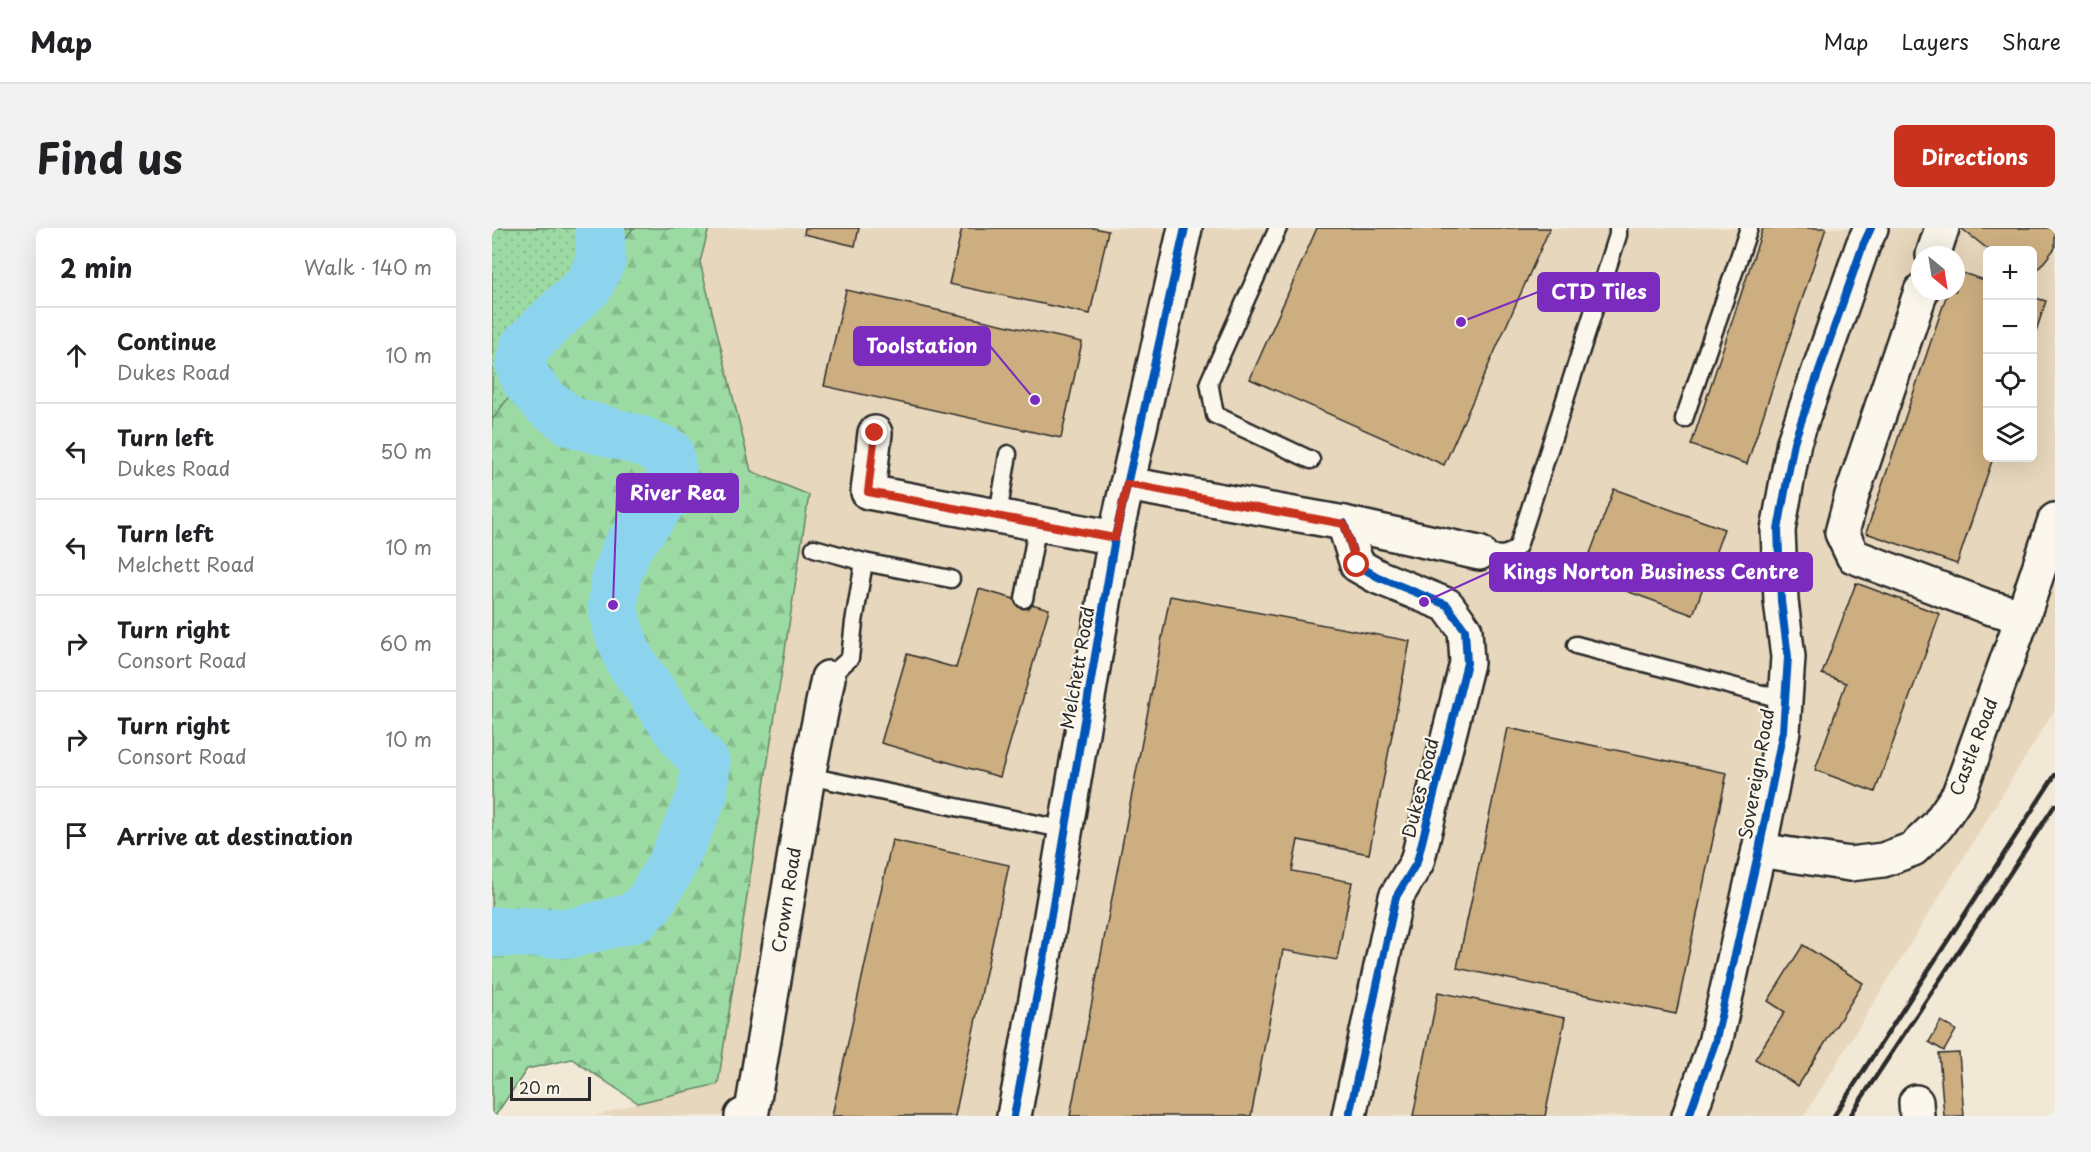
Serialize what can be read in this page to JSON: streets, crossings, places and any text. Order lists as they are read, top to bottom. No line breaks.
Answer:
{"streets":{"street":["Melchett Road","Castle Road","Sovereign Road","Dukes Road","Crown Road"]},"crossings":[["Castle Road","Sovereign Road"]],"places":["CTD Tiles","Toolstation","Kings Norton Business Centre","River Rea"],"scale_bar":"20 m","north":"bottom right","page":{"header":"Map","nav":["Map","Layers","Share"],"title":"Find us","buttons":"Directions","heading":["2 min","Walk · 140 m"],"map_buttons":["+","−"],"list":[["Continue","Dukes Road","10 m"],["Turn left","Dukes Road","50 m"],["Turn left","Melchett Road","10 m"],["Turn right","Consort Road","60 m"],["Turn right","Consort Road","10 m"],"Arrive at destination"],"scale":"20 m"}}
